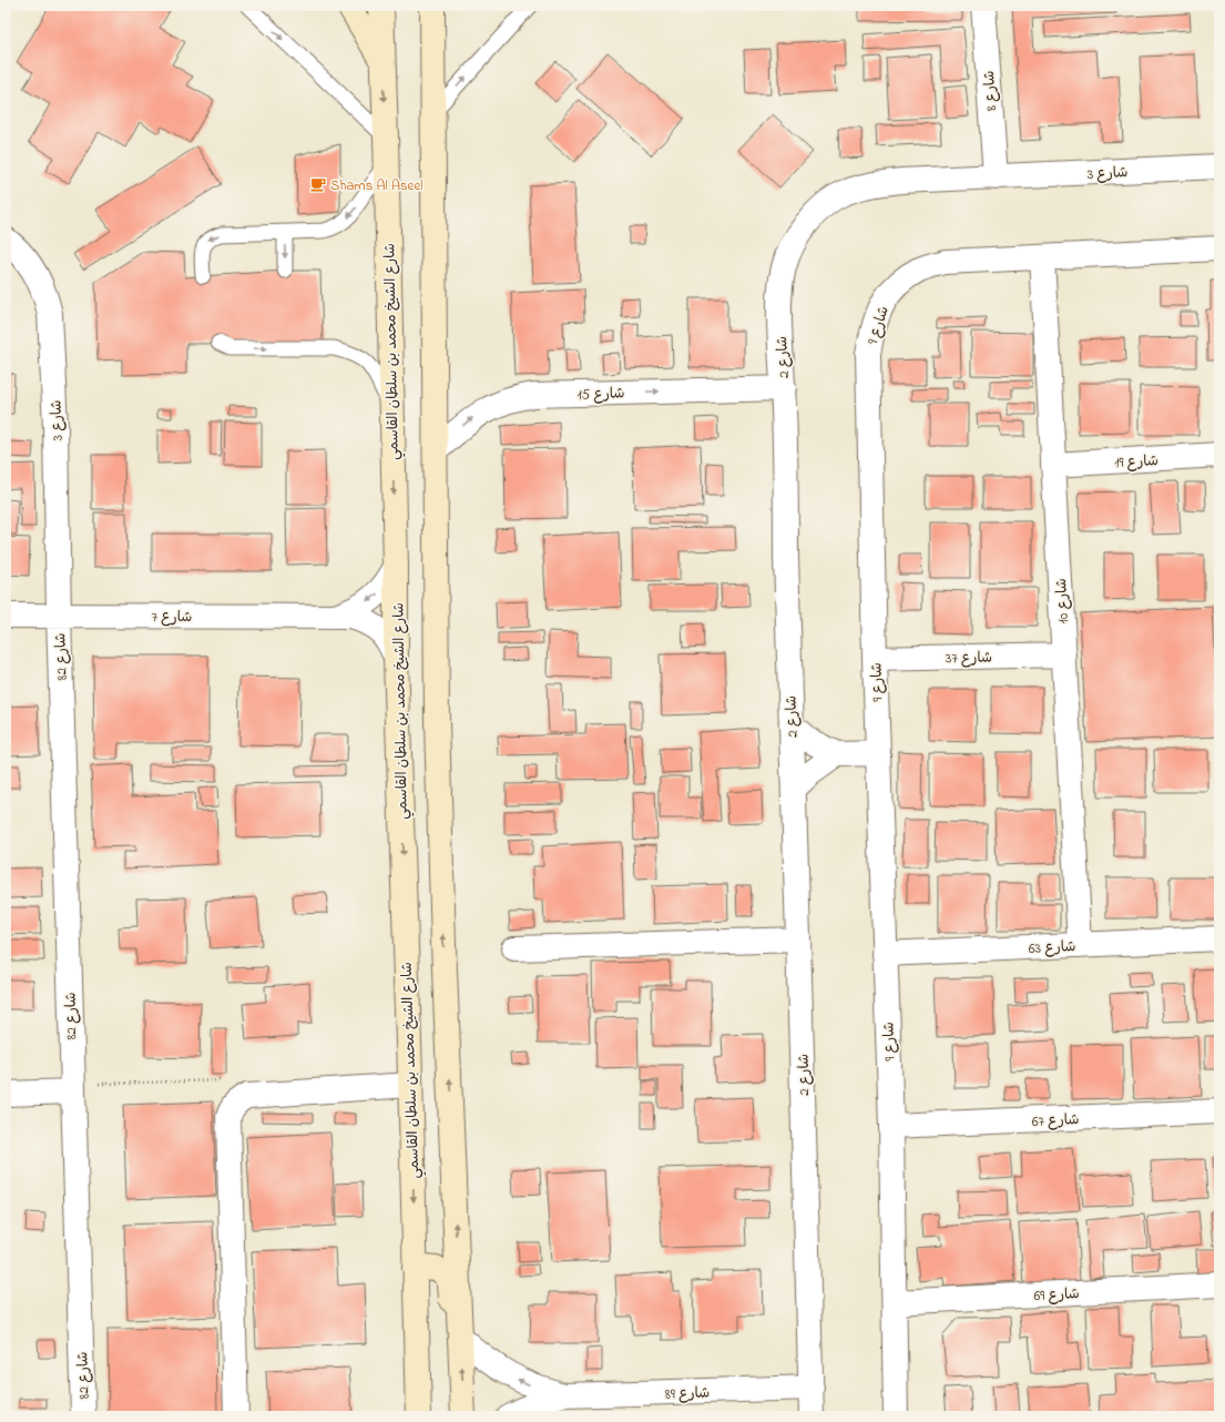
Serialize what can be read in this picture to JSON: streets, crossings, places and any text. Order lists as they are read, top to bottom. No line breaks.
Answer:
{"streets":{"main road":["شارع الشيخ محمد بن سلطان القاسمي"],"street":["شارع 8","شارع 3","شارع 9","شارع 2","شارع 15","شارع 19","شارع 10","شارع 7","شارع 82","شارع 37","شارع 63","شارع 67","شارع 69","شارع 89"]},"crossings":[["شارع 8","شارع 3"],["شارع 8","شارع 2"],["شارع 3","شارع 2"],["شارع 3","شارع 7"],["شارع 3","شارع 82"],["شارع 9","شارع 10"],["شارع 9","شارع 37"],["شارع 9","شارع 63"],["شارع 9","شارع 67"],["شارع 9","شارع 69"],["شارع الشيخ محمد بن سلطان القاسمي","شارع 7"],["شارع 2","شارع 15"],["شارع 2","شارع 89"],["شارع 19","شارع 10"],["شارع 10","شارع 37"],["شارع 10","شارع 63"],["شارع 7","شارع 82"]],"one_way":["شارع 15"],"places":{"cafe":["Shams Al Aseel"]}}
